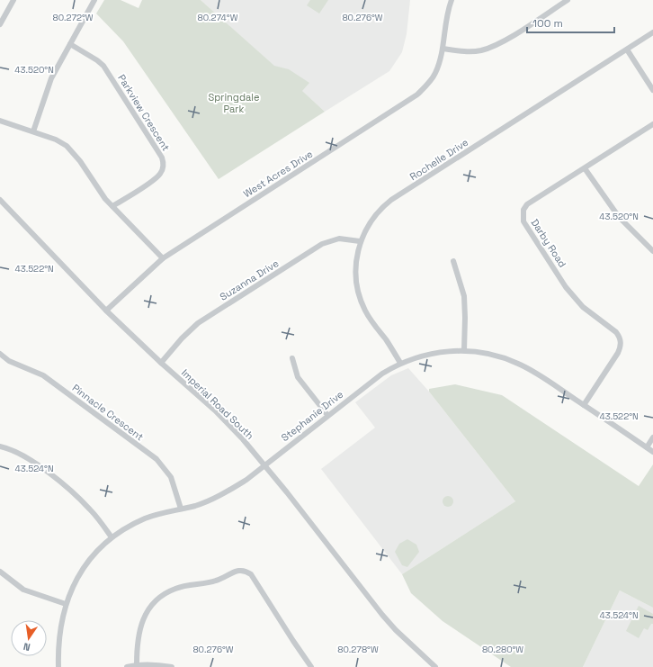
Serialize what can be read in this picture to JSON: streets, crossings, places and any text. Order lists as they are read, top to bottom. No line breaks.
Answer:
{"streets":{"street":["Parkview Crescent","Rochelle Drive","West Acres Drive","Darby Road","Suzanna Drive","Imperial Road South","Pinnacle Crescent","Stephanie Drive"]},"crossings":[["Rochelle Drive","Suzanna Drive"],["Rochelle Drive","Stephanie Drive"],["West Acres Drive","Imperial Road South"],["Darby Road","Stephanie Drive"],["Suzanna Drive","Imperial Road South"],["Imperial Road South","Stephanie Drive"],["Pinnacle Crescent","Stephanie Drive"]],"parks":["Springdale Park"],"scale_bar":"100 m","north":"bottom","coordinates":["80.274°W","80.276°W","80.272°W","43.520°N","43.522°N","43.524°N","80.278°W","80.280°W"]}
